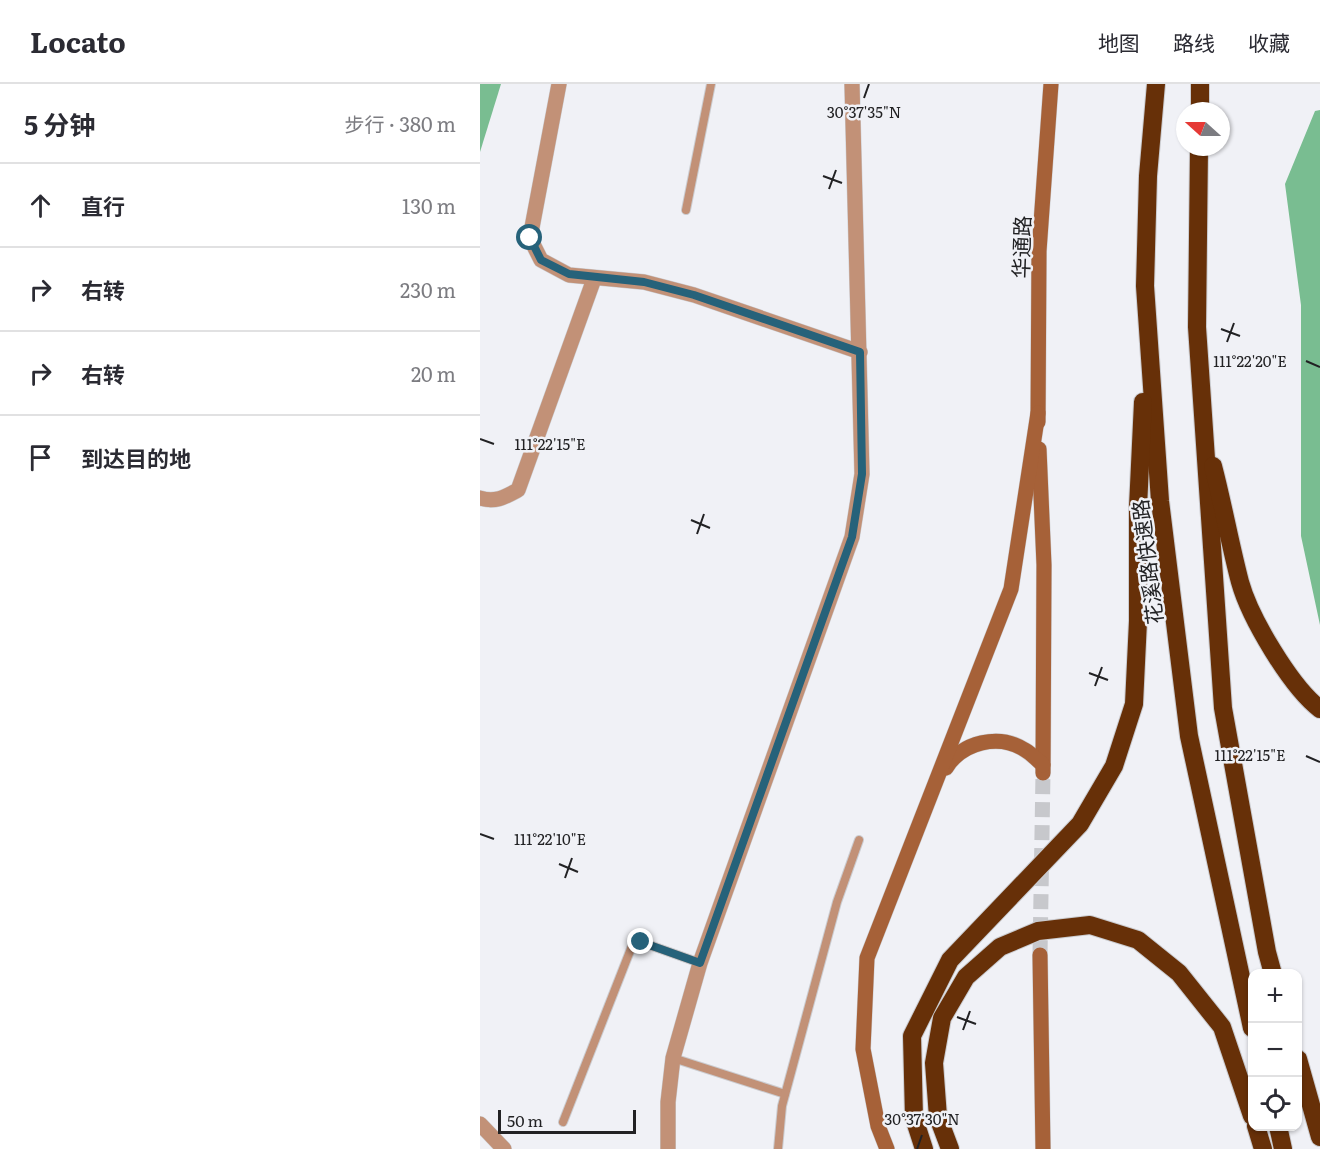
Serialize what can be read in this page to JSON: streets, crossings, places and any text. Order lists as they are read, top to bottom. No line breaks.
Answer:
{"streets":{"highway":["花溪路快速路"],"street":["华通路"]},"scale_bar":"50 m","north":"left","page":{"header":"Locato","nav":["地图","路线","收藏"],"heading":["5 分钟","步行 · 380 m"],"list":[["直行","130 m"],["右转","230 m"],["右转","20 m"],"到达目的地"],"map_buttons":["+","−"],"scale":"50 m"},"coordinates":["30°37'35\"N","111°22'20\"E","111°22'15\"E","111°22'10\"E","30°37'30\"N"]}
